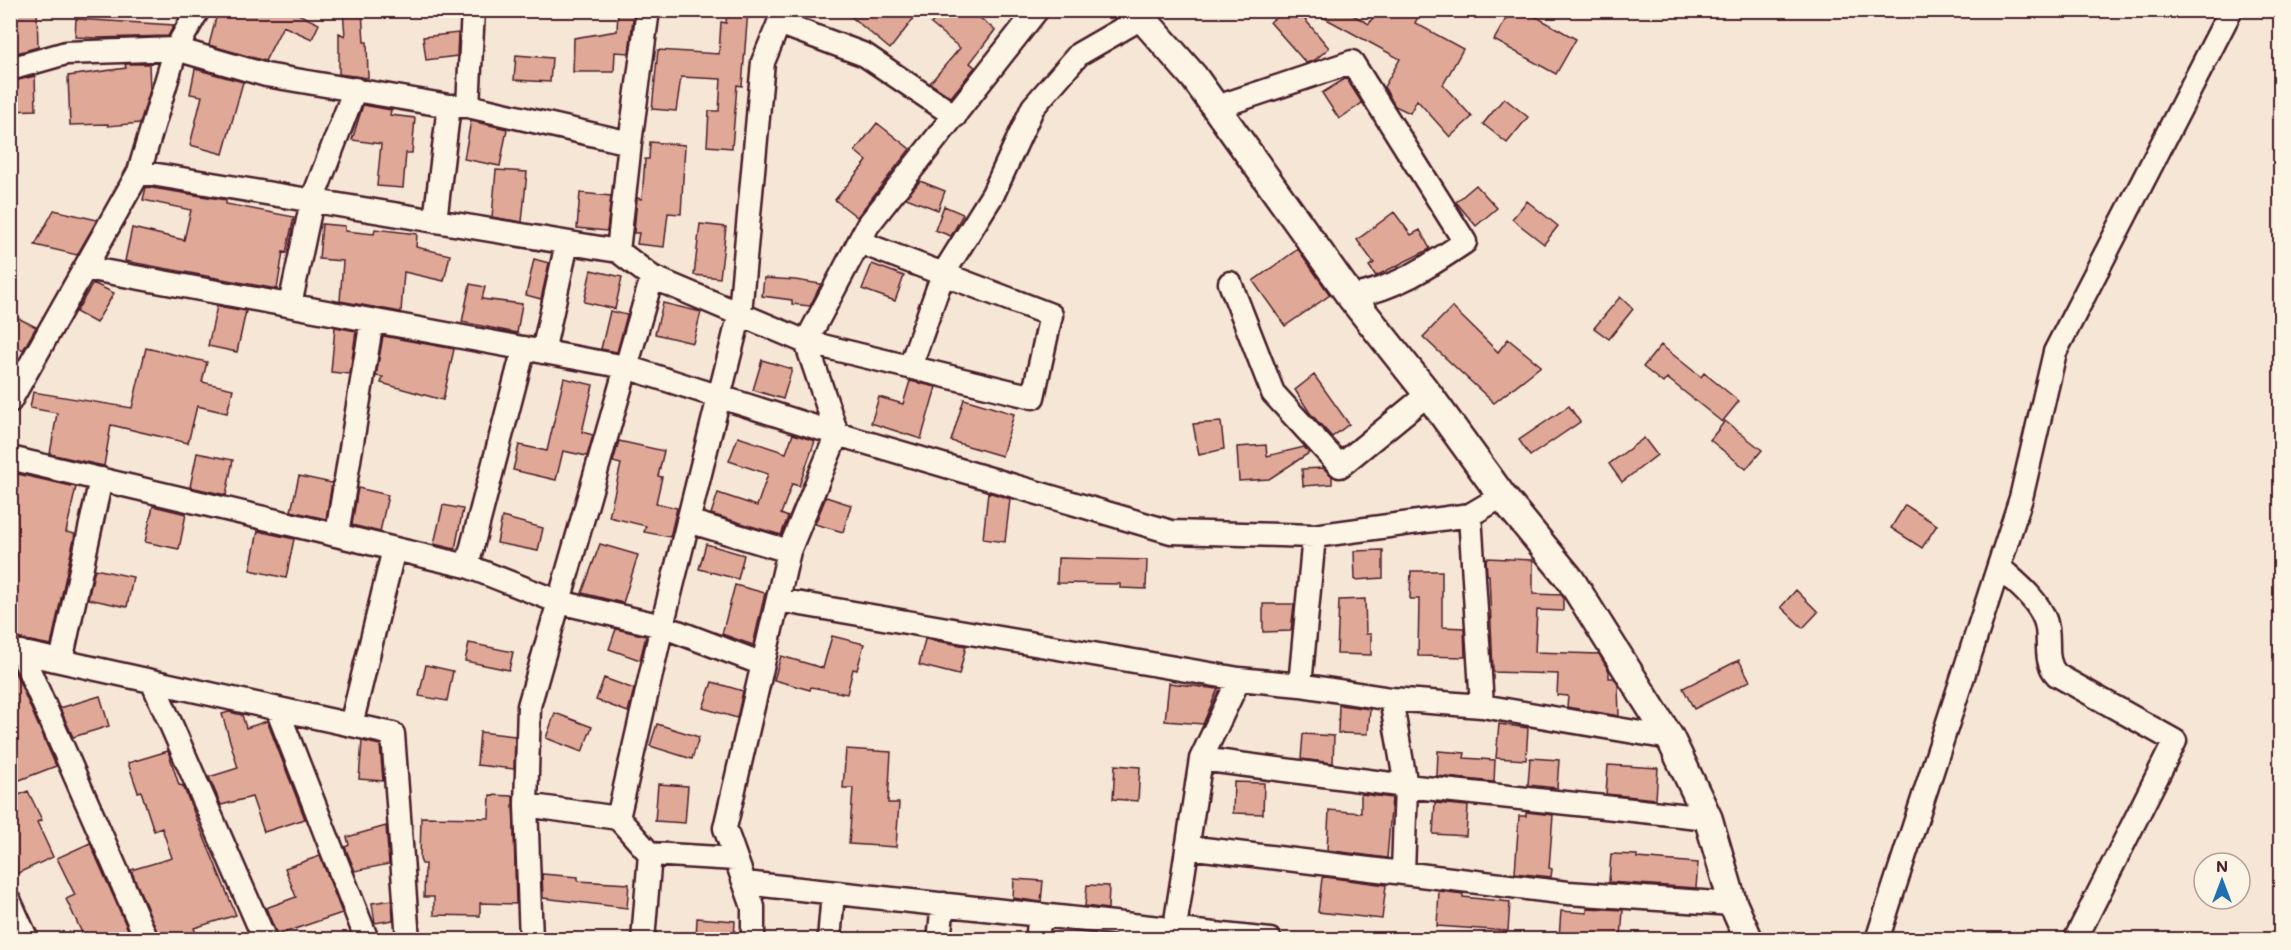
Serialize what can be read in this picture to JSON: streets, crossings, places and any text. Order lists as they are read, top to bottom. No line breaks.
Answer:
{"north":"top"}
